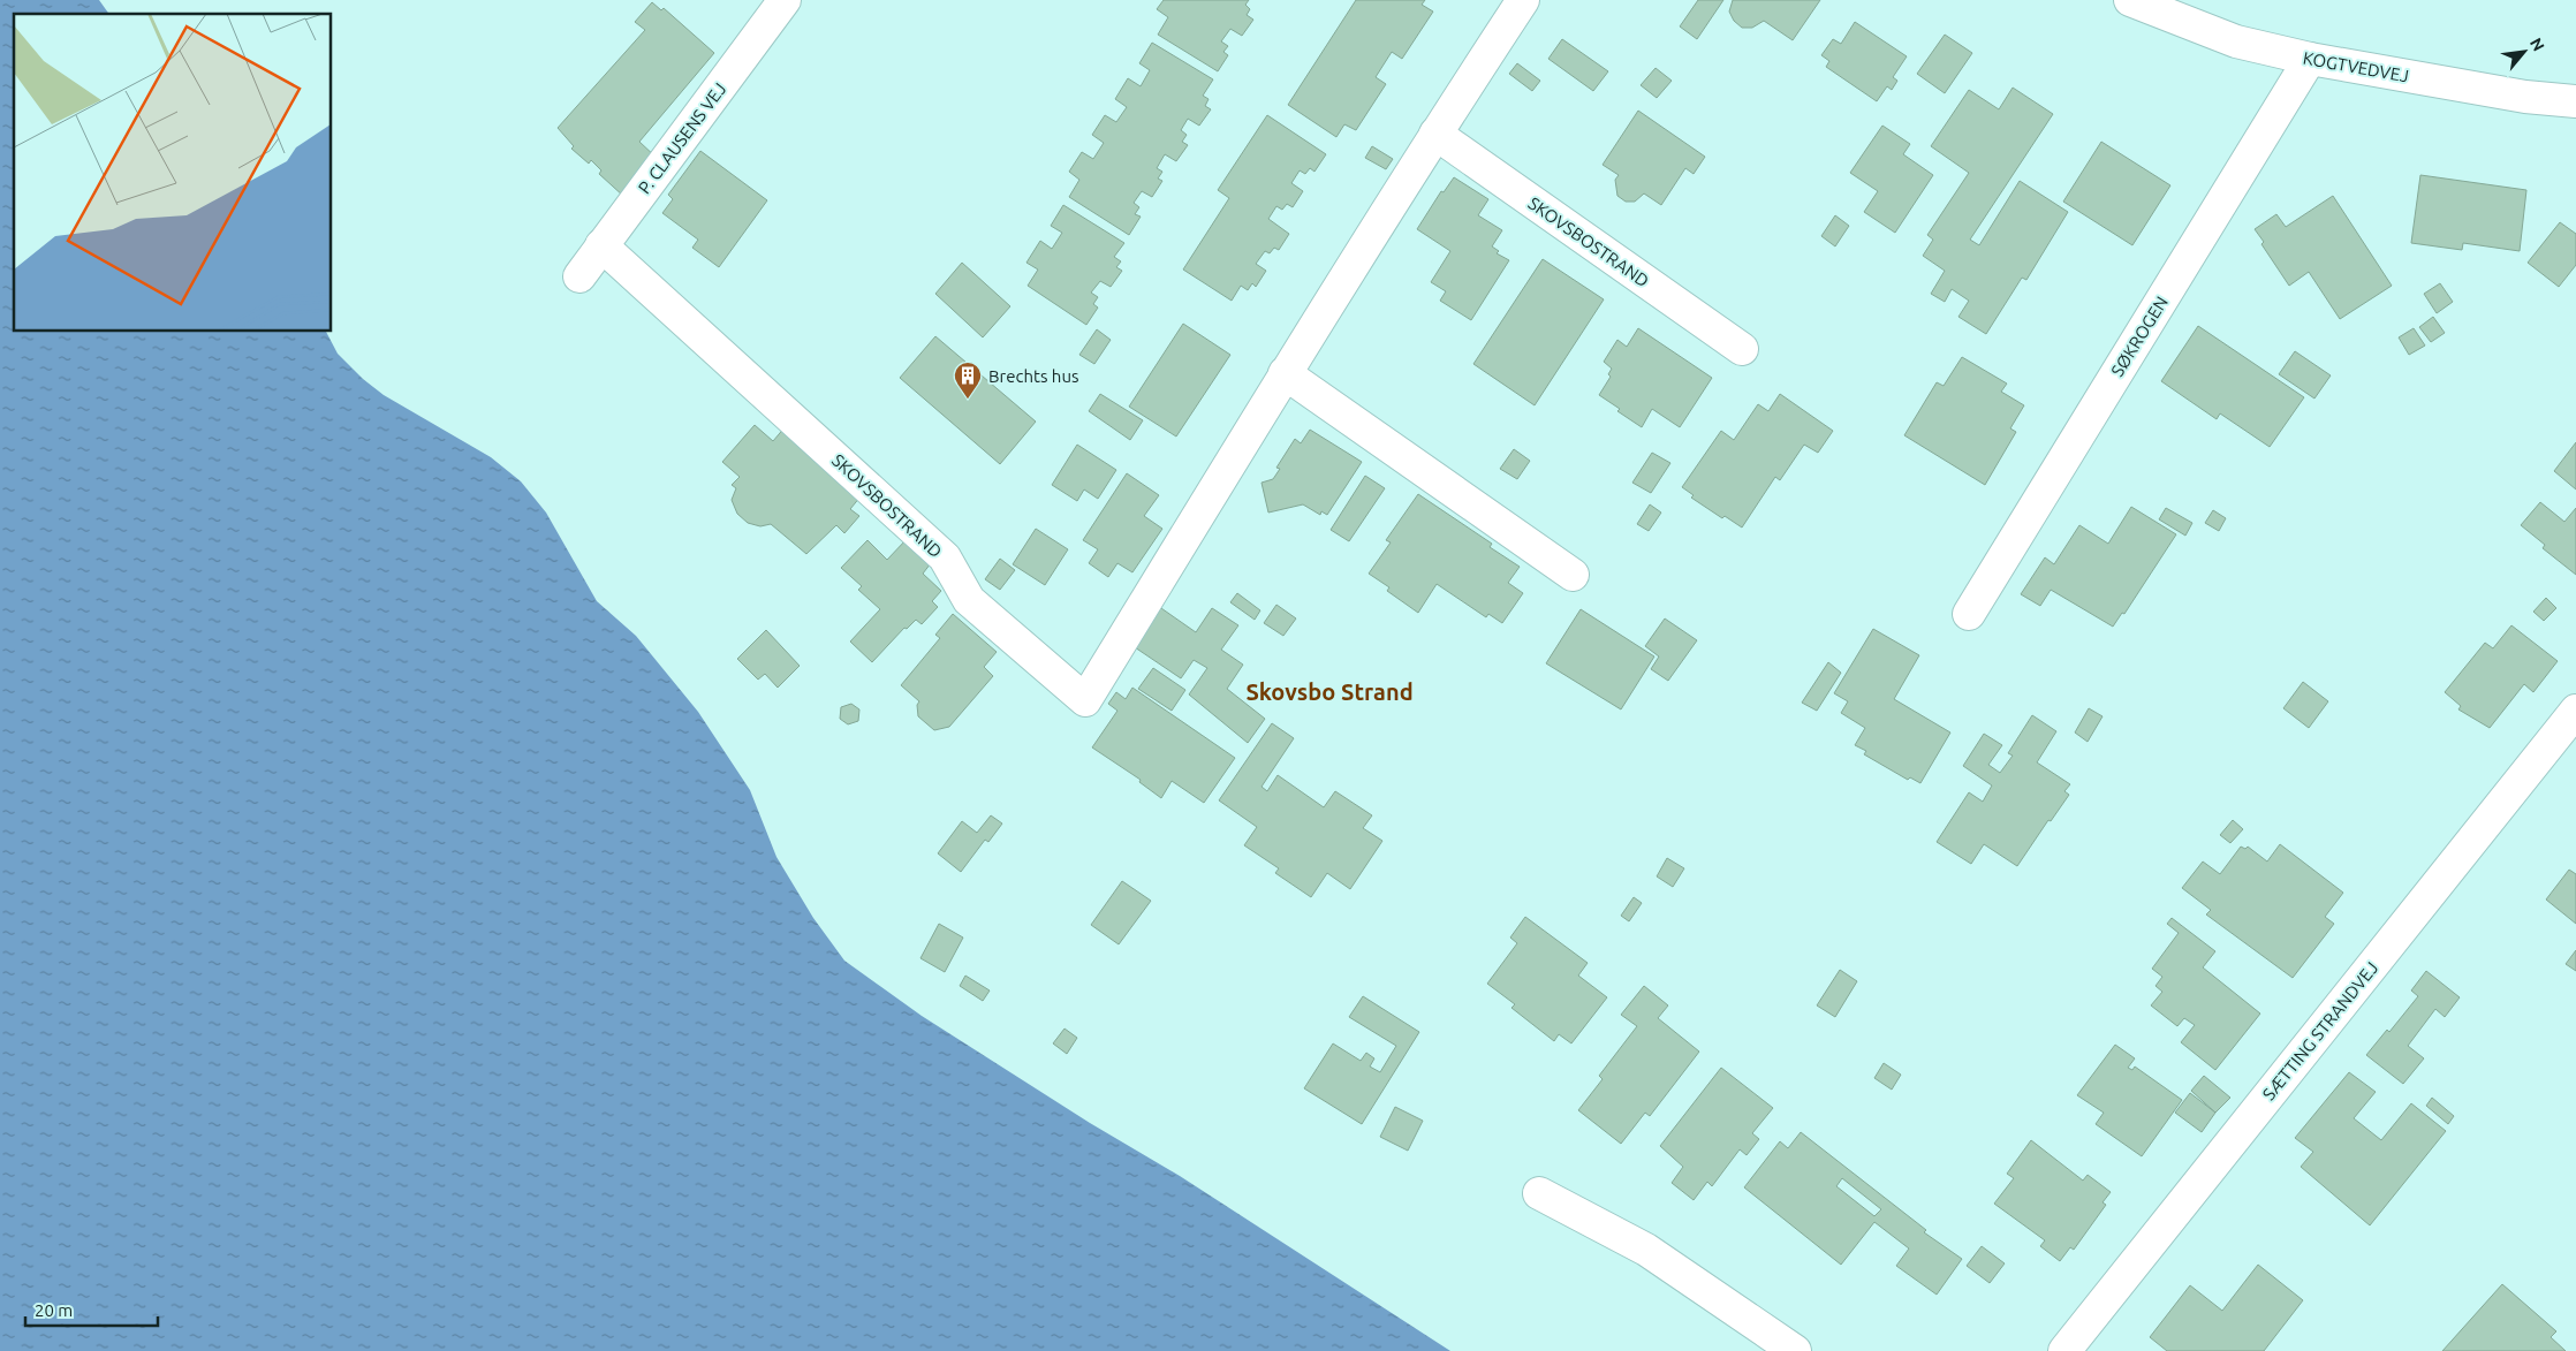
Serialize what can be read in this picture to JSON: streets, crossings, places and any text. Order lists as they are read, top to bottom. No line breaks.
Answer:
{"streets":{"street":["KOGTVEDVEJ","P. CLAUSENS VEJ","SKOVSBOSTRAND","SØKROGEN","SÆTTING STRANDVEJ"]},"crossings":[["KOGTVEDVEJ","SØKROGEN"],["P. CLAUSENS VEJ","SKOVSBOSTRAND"]],"districts":["Skovsbo Strand"],"places":{"building":["Brechts hus"]},"scale_bar":"20 m","north":"top right"}
